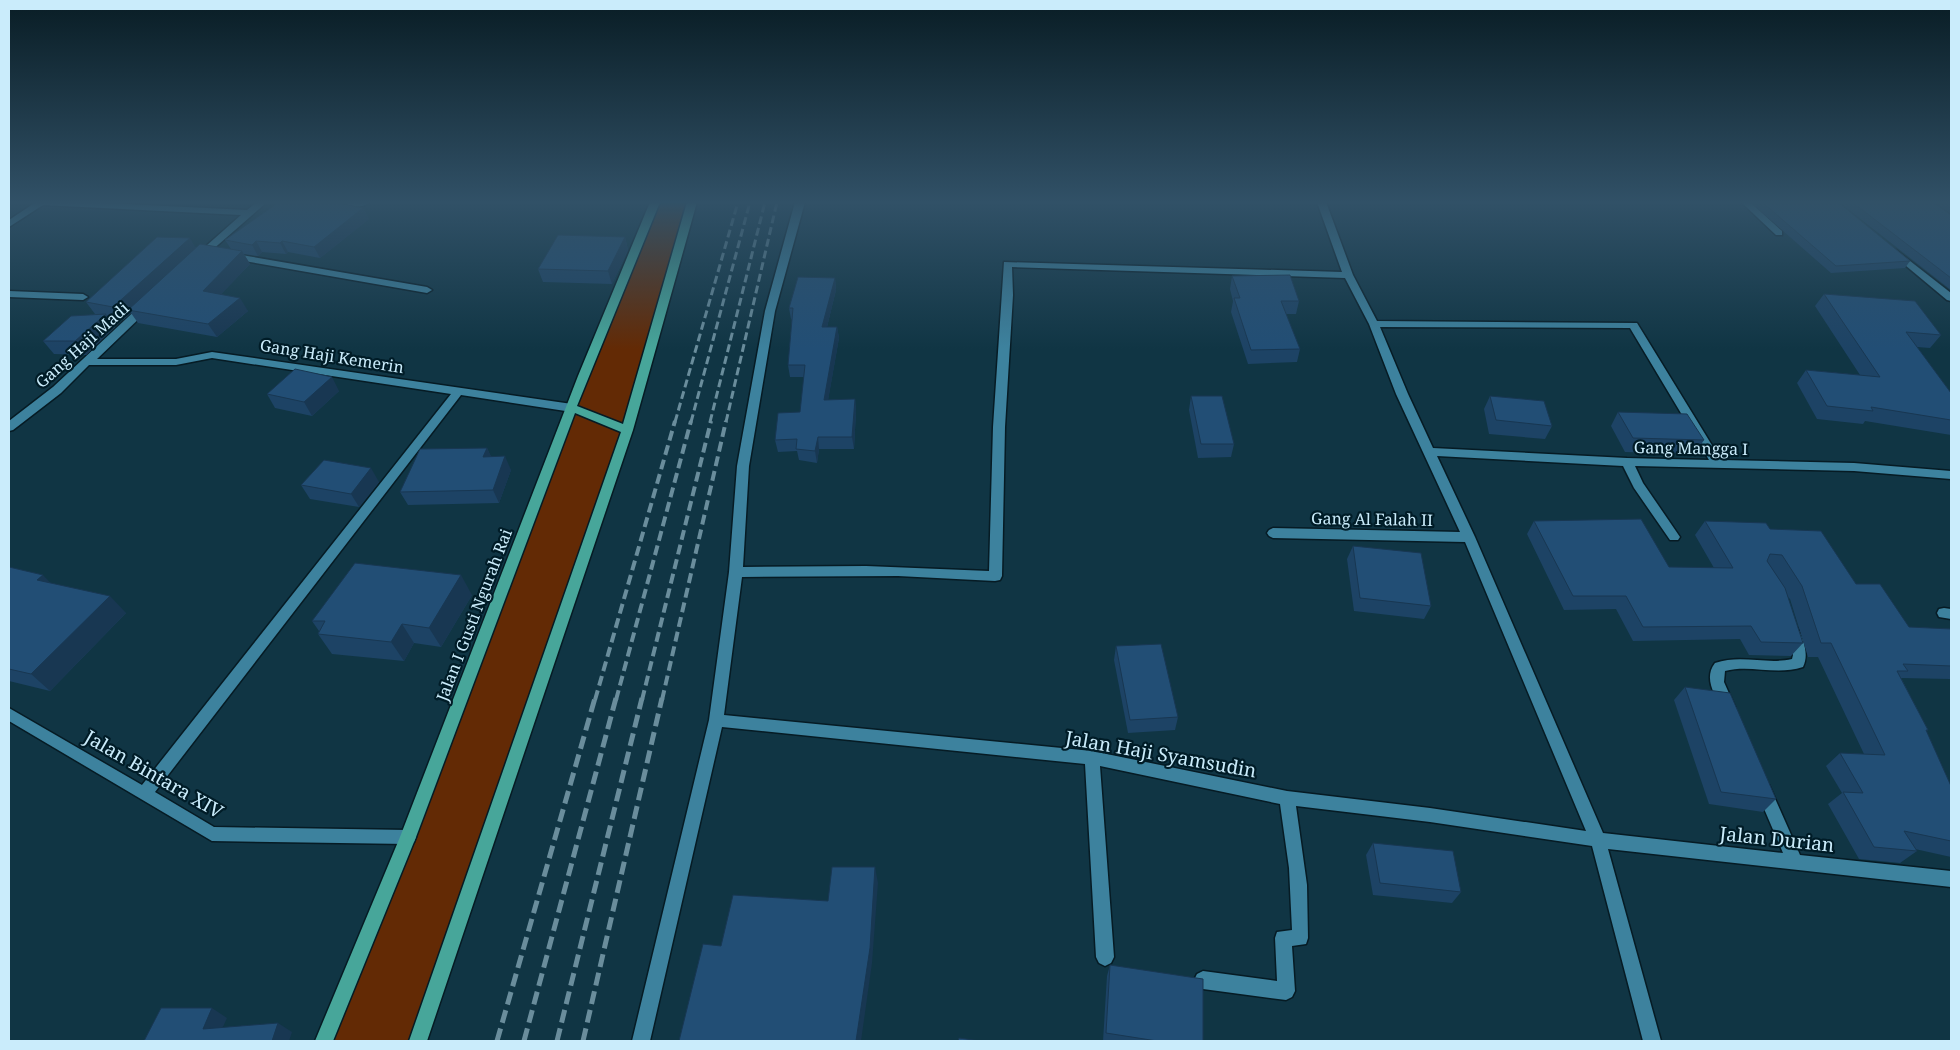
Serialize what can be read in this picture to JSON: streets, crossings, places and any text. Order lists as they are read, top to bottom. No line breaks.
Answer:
{"streets":{"main road":["Jalan I Gusti Ngurah Rai"],"street":["Gang Haji Madi","Gang Haji Kemerin","Gang Mangga I","Gang Al Falah II","Jalan Haji Syamsudin","Jalan Bintara XIV","Jalan Durian"]},"crossings":[["Gang Haji Madi","Gang Haji Kemerin"],["Gang Haji Kemerin","Jalan I Gusti Ngurah Rai"],["Jalan I Gusti Ngurah Rai","Jalan Bintara XIV"],["Jalan Haji Syamsudin","Jalan Durian"]]}
